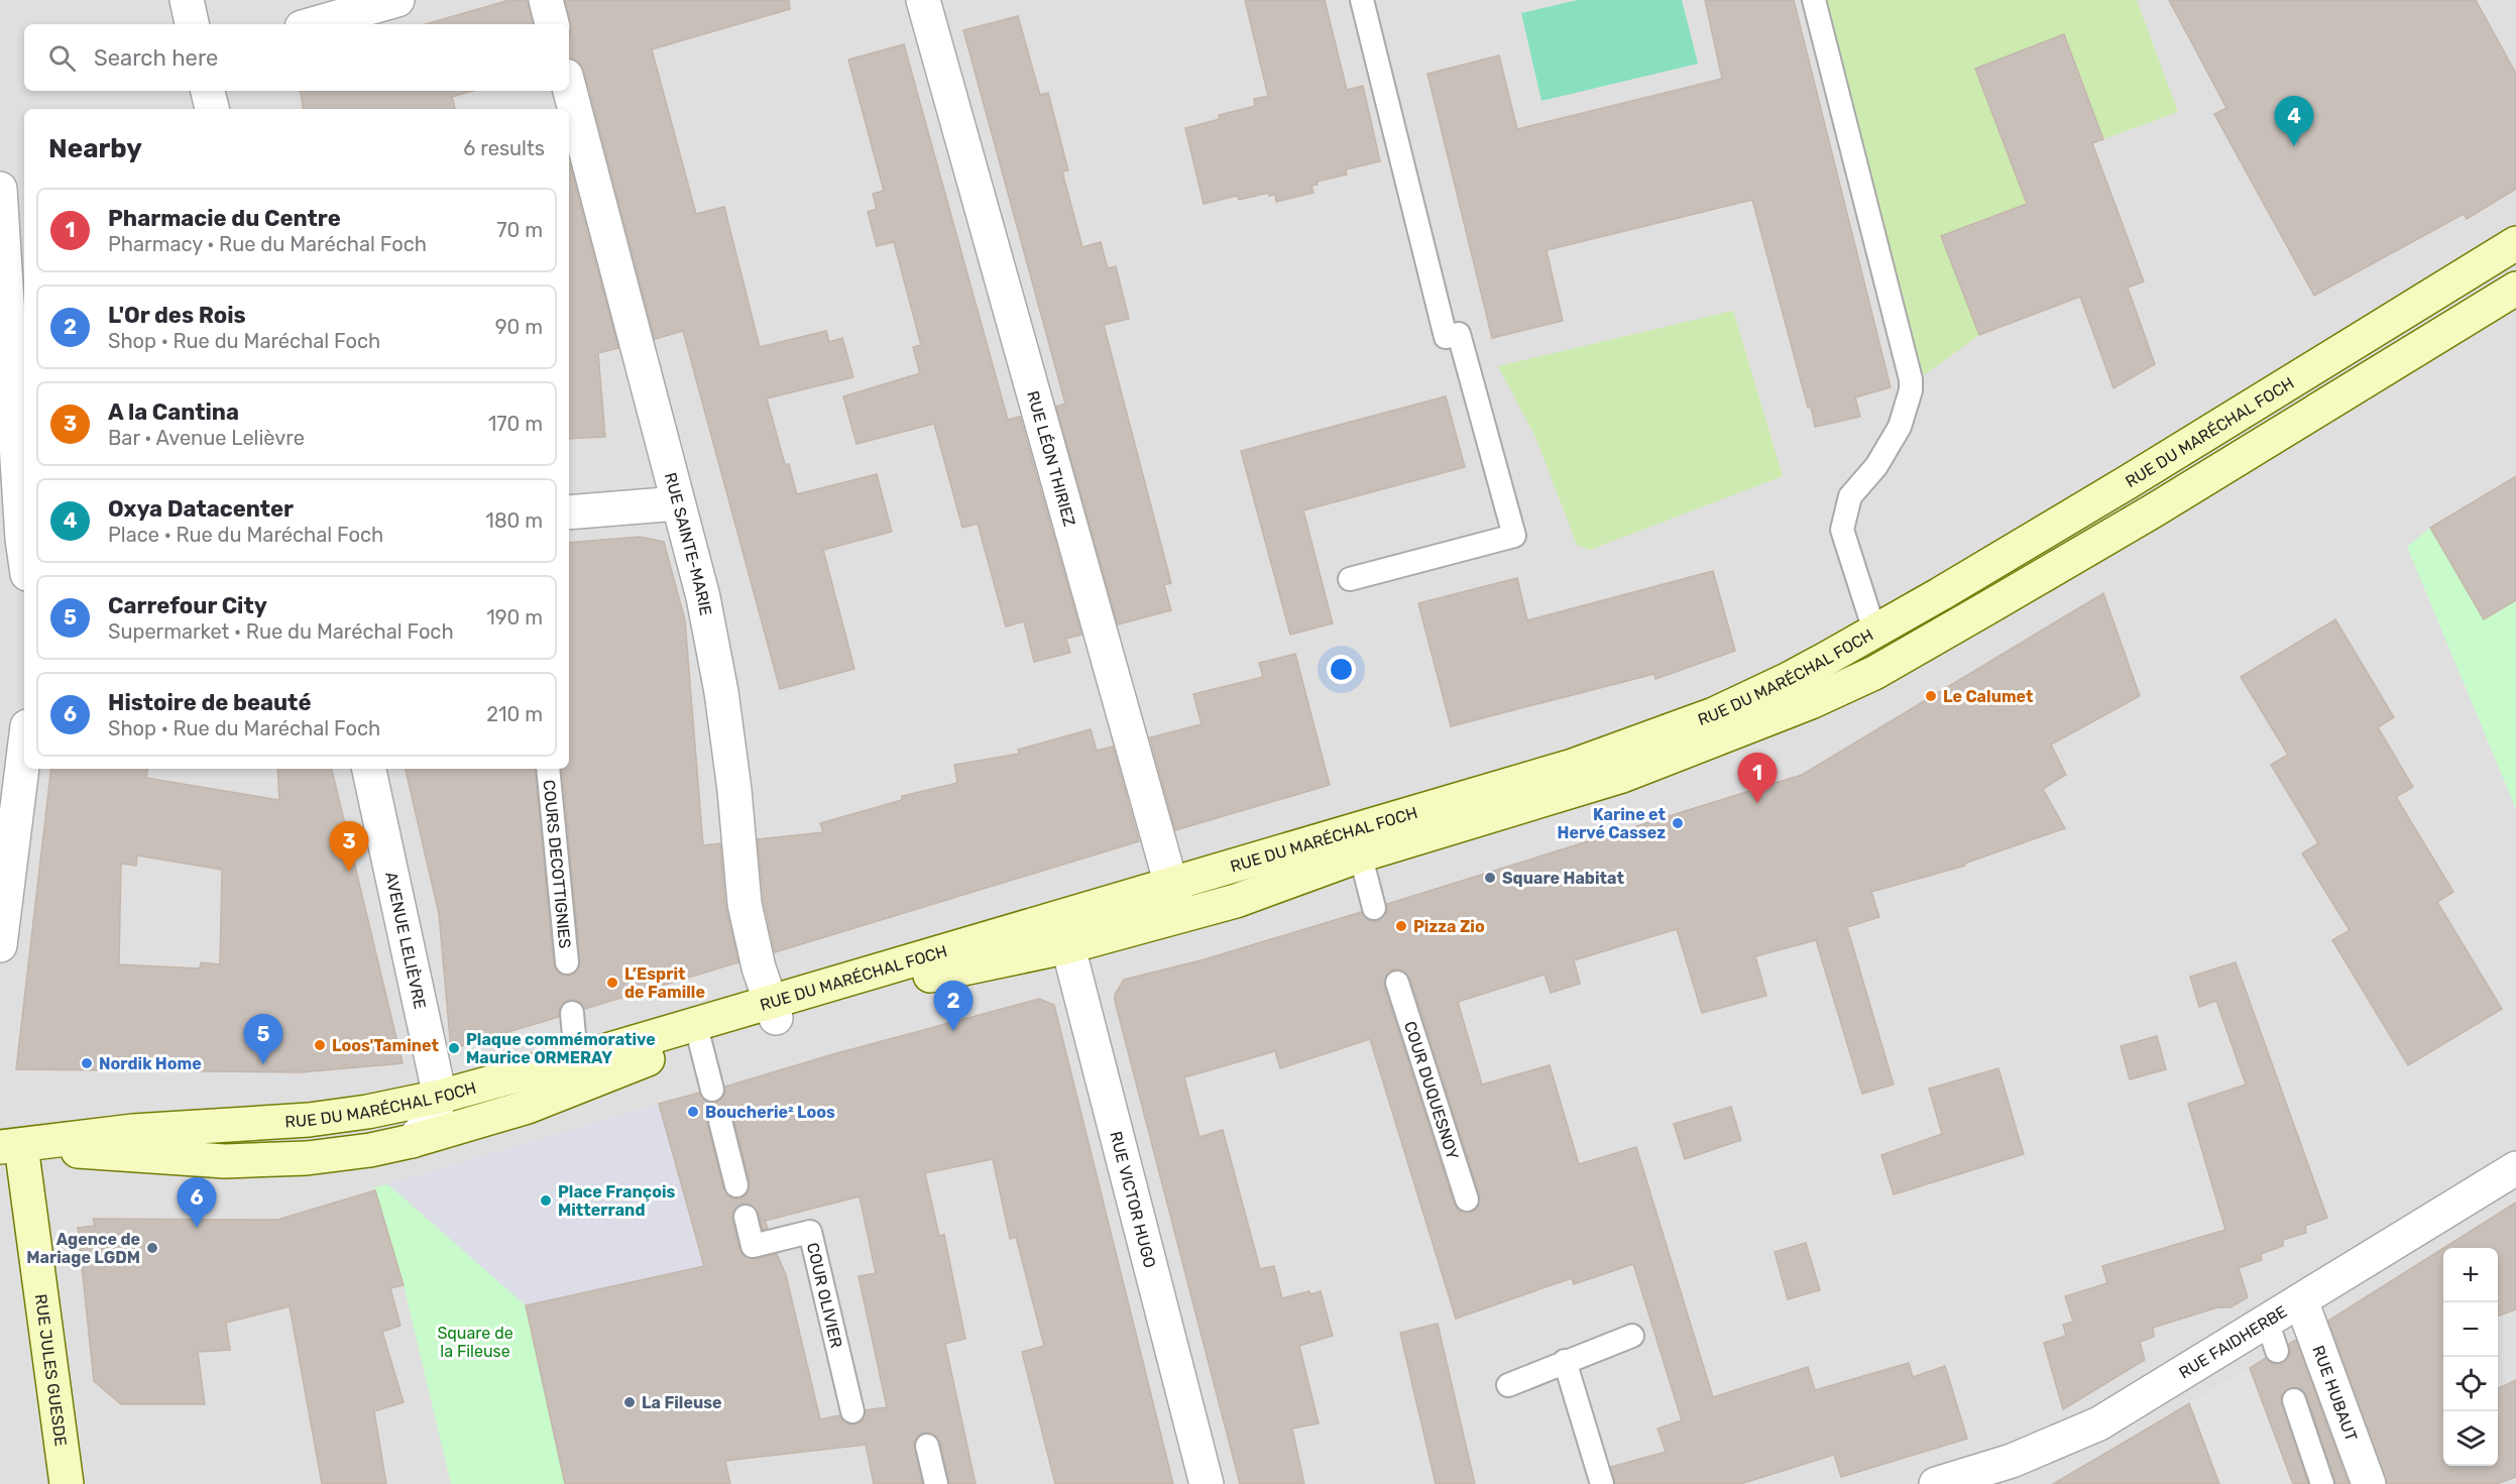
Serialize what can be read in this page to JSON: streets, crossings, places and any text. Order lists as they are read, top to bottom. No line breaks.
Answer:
{"streets":{"main road":["RUE DU MARÉCHAL FOCH","RUE JULES GUESDE"],"street":["RUE LÉON THIRIEZ","RUE SAINTE-MARIE","AVENUE LELIÈVRE","RUE VICTOR HUGO","RUE FAIDHERBE","RUE HUBAUT"],"lane":["COURS DECOTTIGNIES","COUR DUQUESNOY","COUR OLIVIER"]},"crossings":[["RUE DU MARÉCHAL FOCH","RUE LÉON THIRIEZ"],["RUE DU MARÉCHAL FOCH","RUE SAINTE-MARIE"],["RUE DU MARÉCHAL FOCH","AVENUE LELIÈVRE"],["RUE DU MARÉCHAL FOCH","RUE VICTOR HUGO"],["RUE DU MARÉCHAL FOCH","RUE JULES GUESDE"],["RUE FAIDHERBE","RUE HUBAUT"]],"parks":["Square de la Fileuse"],"places":["Le Calumet","Karine et Hervé Cassez","Square Habitat","Pizza Zio","L’Esprit de Famille","Loos'Taminet","Plaque commémorative Maurice ORMERAY","Nordik Home","Boucherie² Loos","Place François Mitterrand","Agence de Mariage LGDM","La Fileuse"],"page":{"search":"Search here","pins":["4","1","3","2","5","6"],"heading":["Nearby","6 results"],"list":[{"mark":"1","name":"Pharmacie du Centre","note":"Pharmacy · Rue du Maréchal Foch","value":"70 m"},{"mark":"2","name":"L'Or des Rois","note":"Shop · Rue du Maréchal Foch","value":"90 m"},{"mark":"3","name":"A la Cantina","note":"Bar · Avenue Lelièvre","value":"170 m"},{"mark":"4","name":"Oxya Datacenter","note":"Place · Rue du Maréchal Foch","value":"180 m"},{"mark":"5","name":"Carrefour City","note":"Supermarket · Rue du Maréchal Foch","value":"190 m"},{"mark":"6","name":"Histoire de beauté","note":"Shop · Rue du Maréchal Foch","value":"210 m"}],"map_buttons":["+","−"]}}
